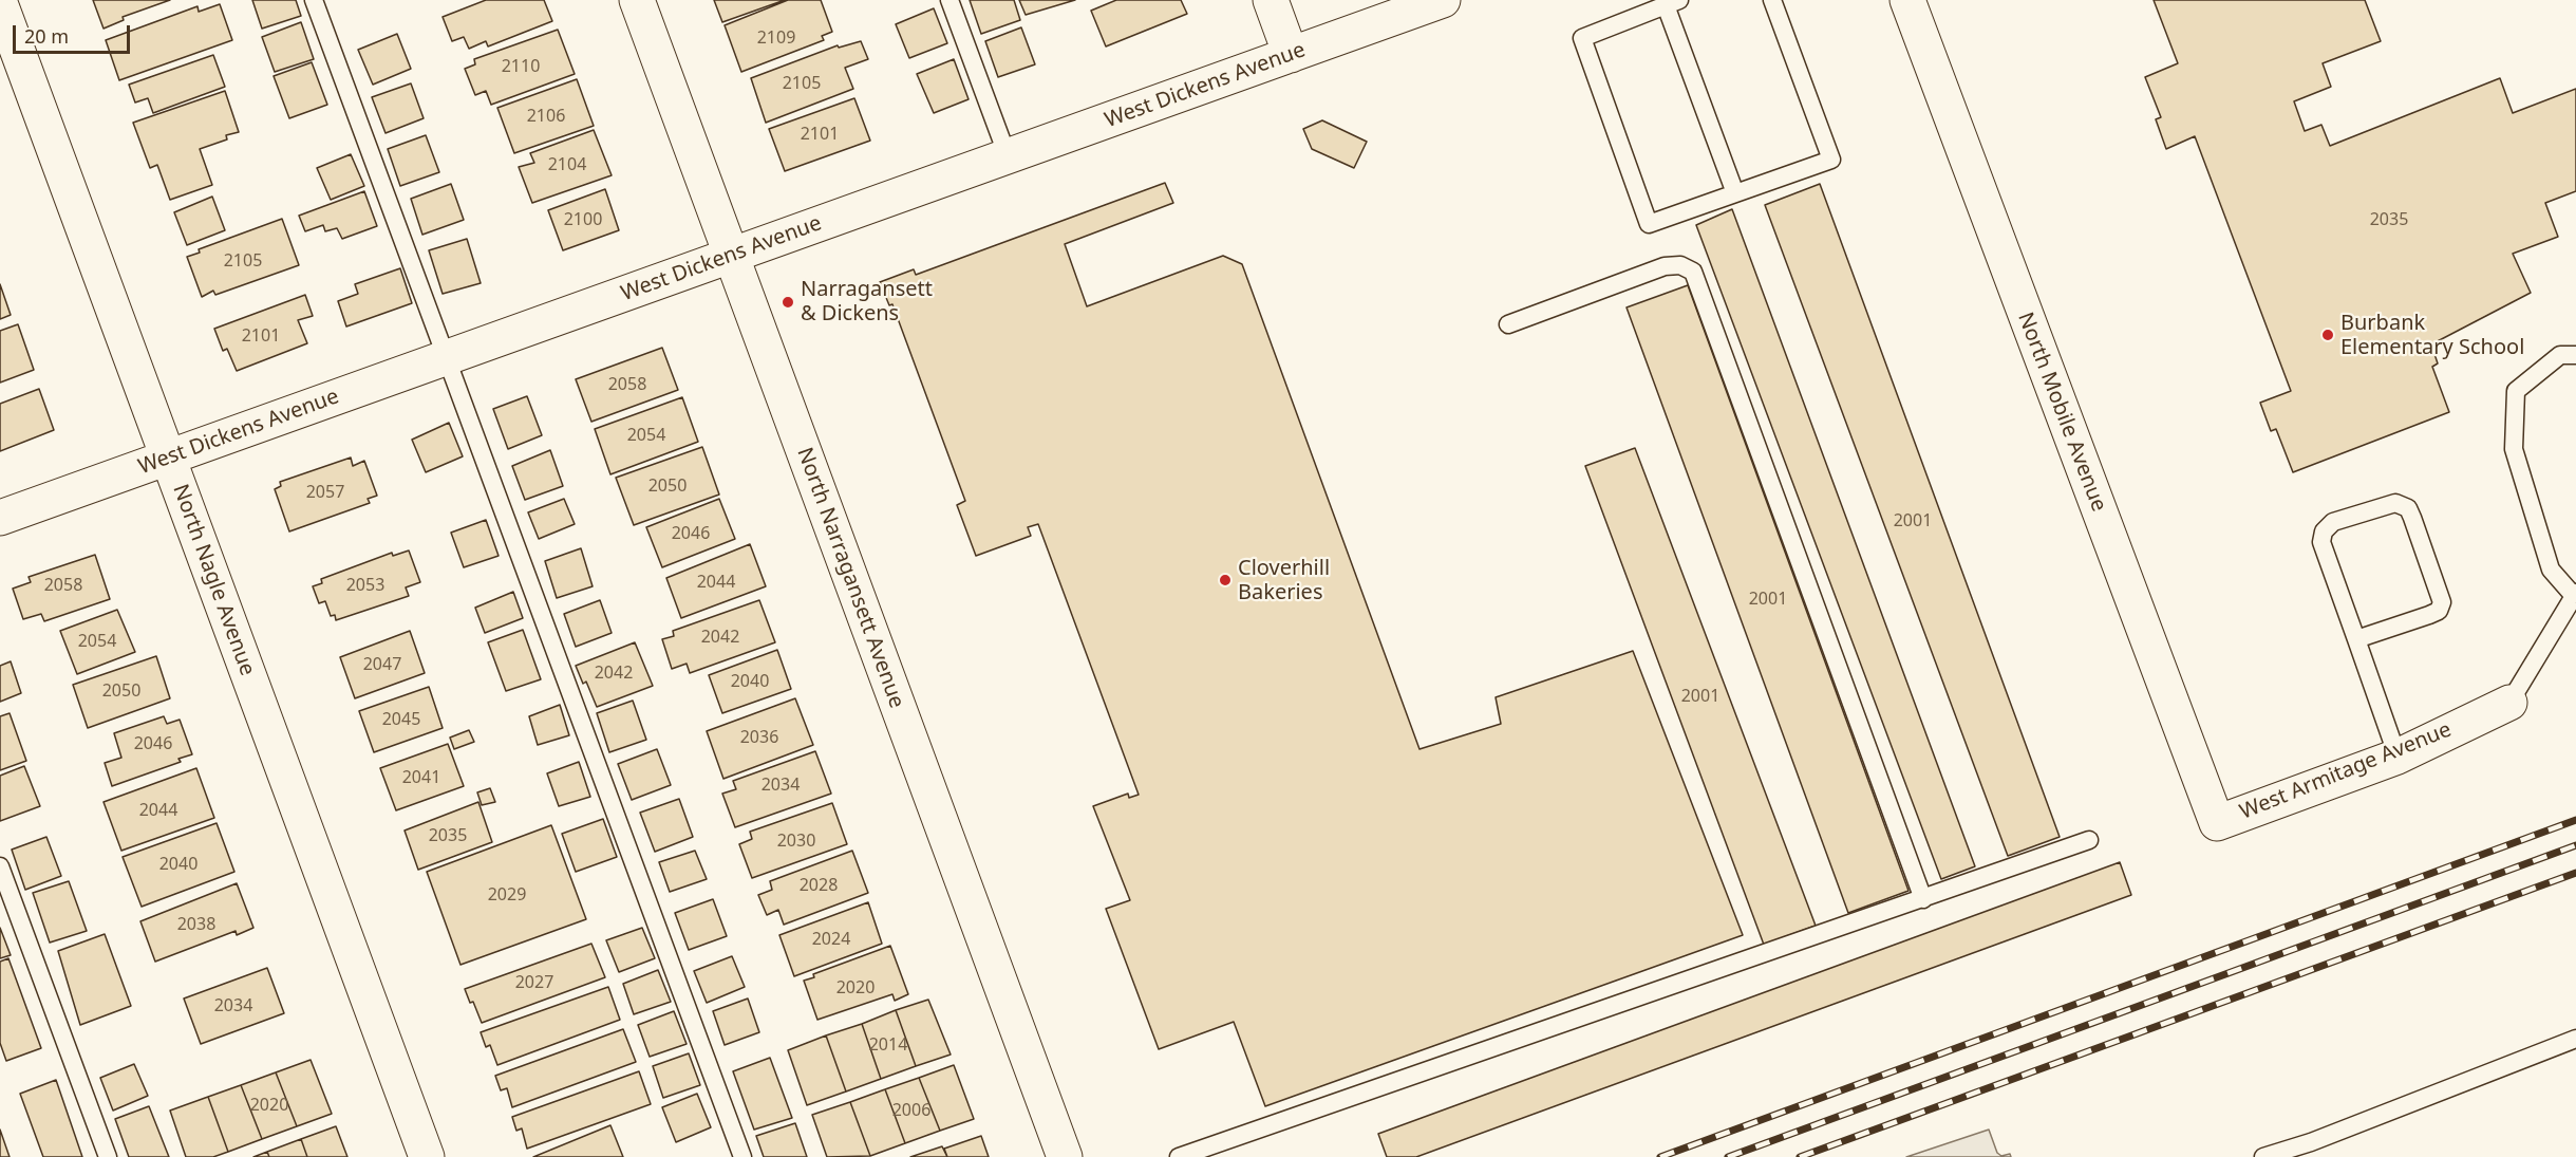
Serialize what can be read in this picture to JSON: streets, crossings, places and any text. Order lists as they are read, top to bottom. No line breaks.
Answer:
{"streets":{"street":["West Dickens Avenue","North Mobile Avenue","North Narragansett Avenue","North Nagle Avenue","West Armitage Avenue"]},"crossings":[["West Dickens Avenue","North Narragansett Avenue"],["West Dickens Avenue","North Nagle Avenue"],["North Mobile Avenue","West Armitage Avenue"]],"places":["Narragansett & Dickens","Burbank Elementary School","Cloverhill Bakeries"],"house_numbers":["2109","2110","2105","2106","2101","2104","2100","2035","2105","2101","2058","2054","2050","2057","2001","2046","2044","2058","2053","2001","2042","2054","2047","2042","2040","2050","2001","2045","2036","2046","2041","2034","2044","2035","2030","2040","2028","2029","2038","2024","2027","2020","2034","2014","2020","2006"],"scale_bar":"20 m"}
